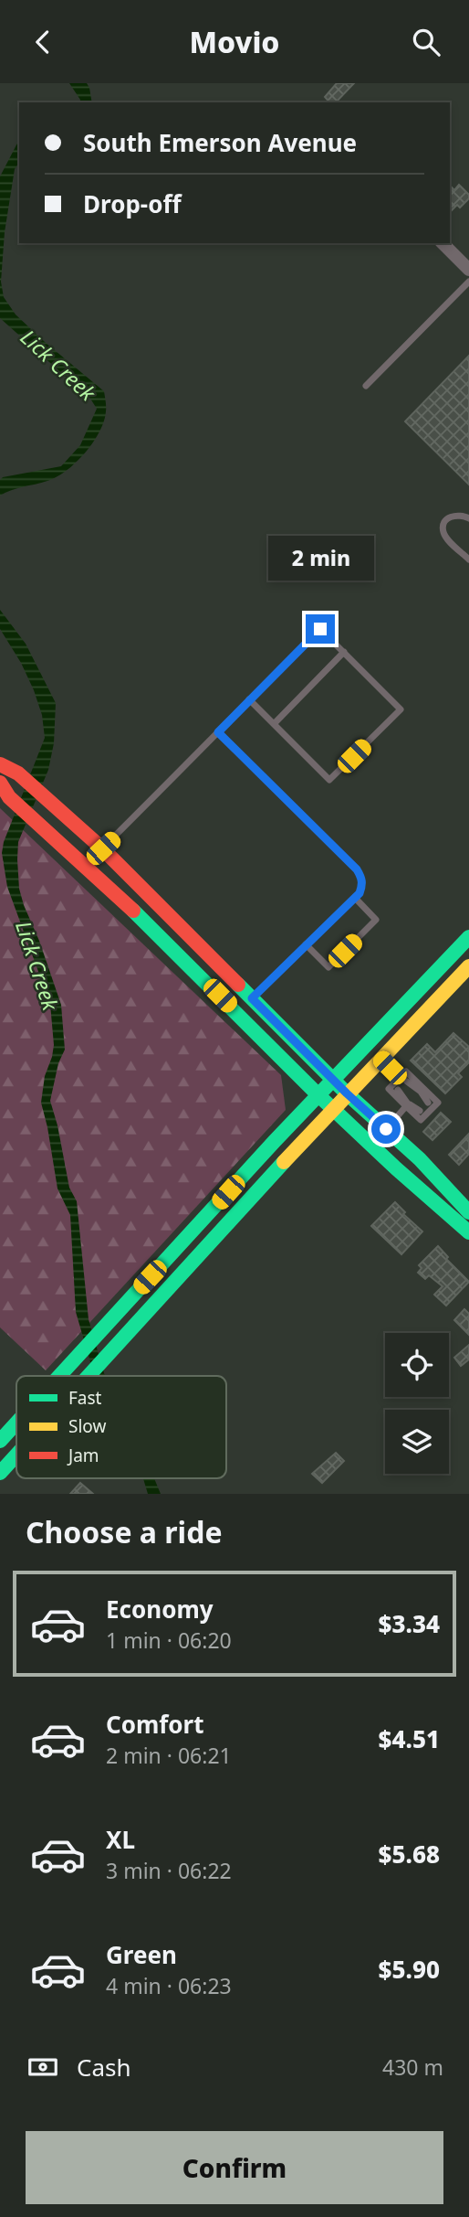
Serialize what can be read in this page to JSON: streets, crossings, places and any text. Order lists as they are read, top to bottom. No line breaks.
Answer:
{"water":["Lick Creek"],"legend":["Fast","Slow","Jam"],"page":{"header":"Movio","banner":["South Emerson Avenue","Drop-off"],"bubble":"2 min","heading":"Choose a ride","list":[{"name":"Economy","note":"1 min · 06:20","value":"$3.34"},{"name":"Comfort","note":"2 min · 06:21","value":"$4.51"},{"name":"XL","note":"3 min · 06:22","value":"$5.68"},{"name":"Green","note":"4 min · 06:23","value":"$5.90"}],"pay":["Cash","430 m"],"buttons":"Confirm"}}
